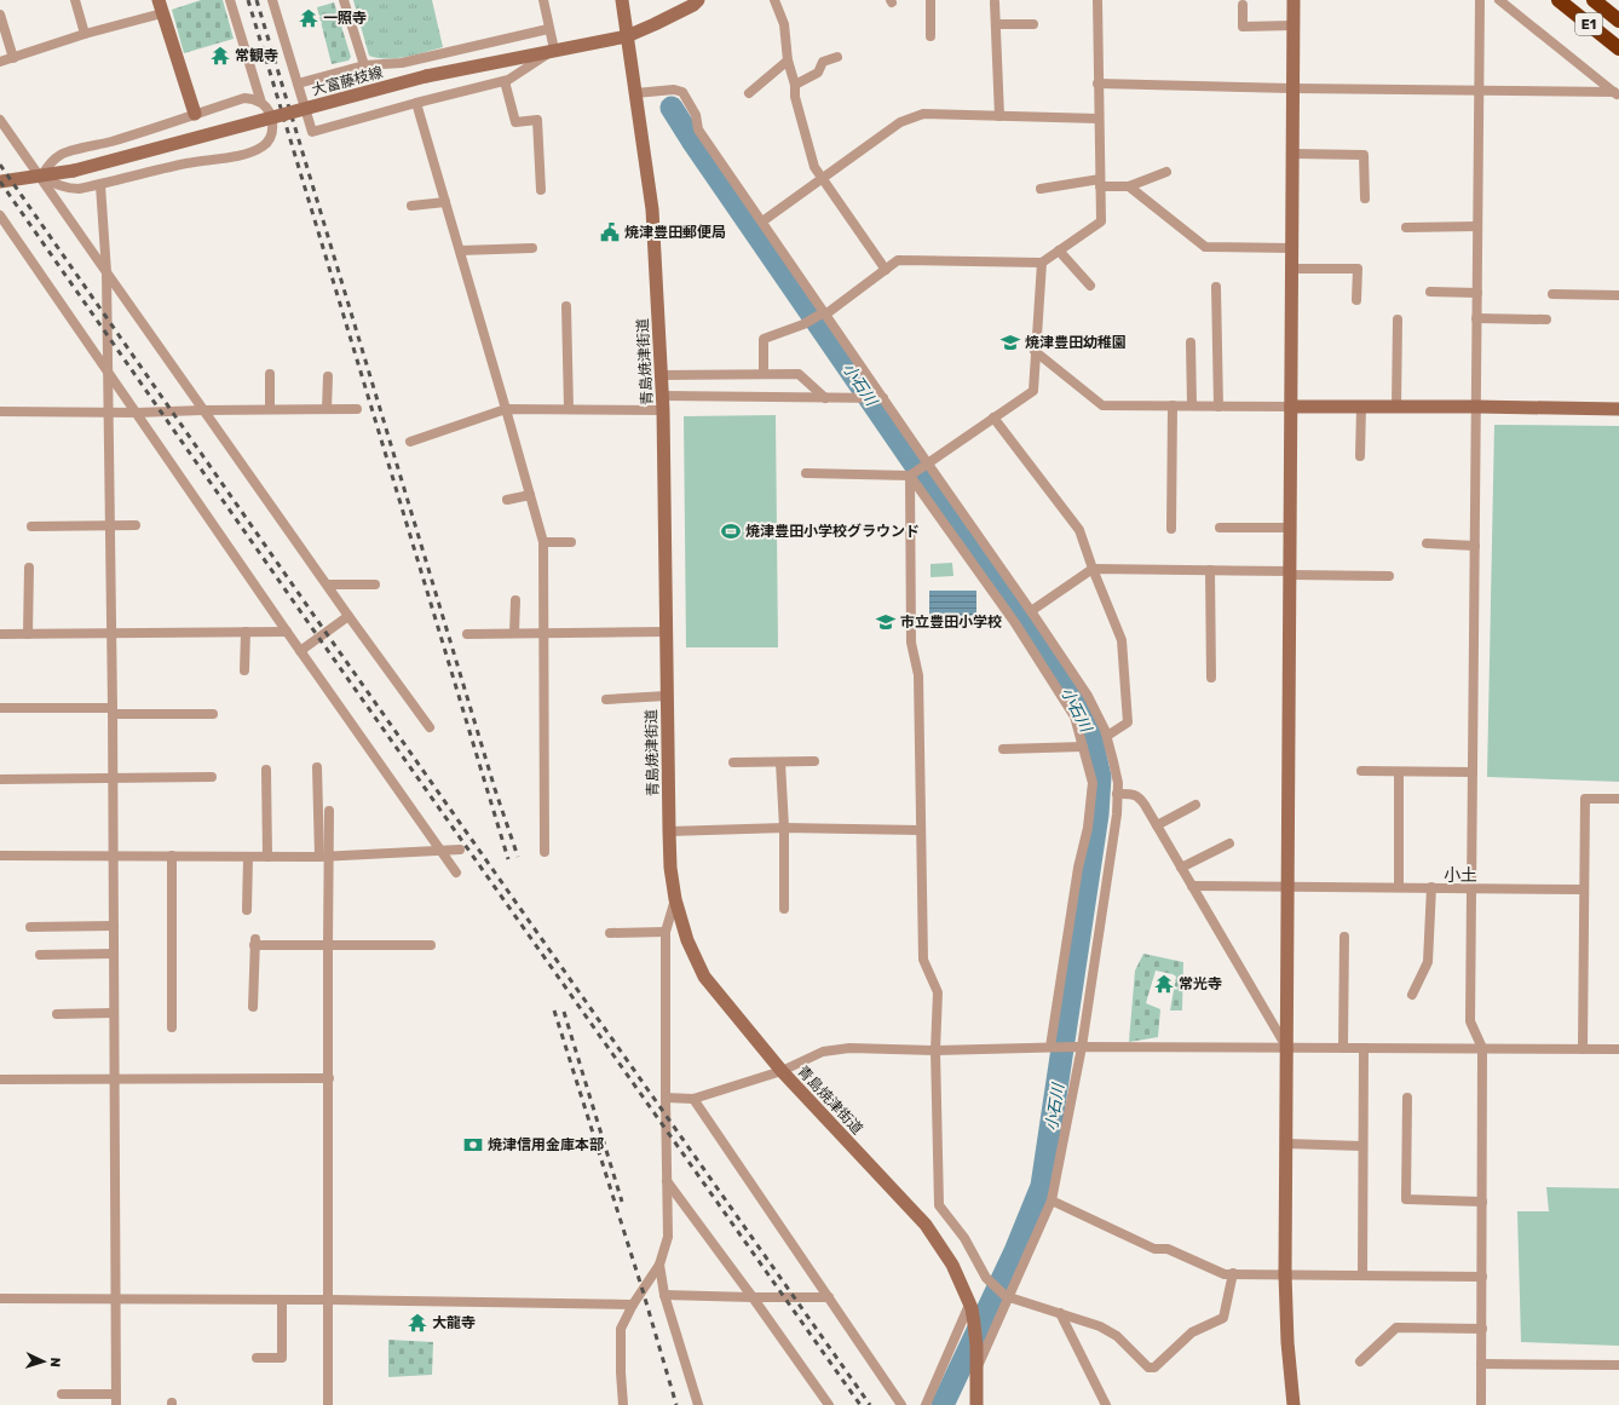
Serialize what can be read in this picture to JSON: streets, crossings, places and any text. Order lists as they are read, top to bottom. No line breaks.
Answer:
{"streets":{"highway":["E1"],"main road":["大富藤枝線","青島焼津街道"]},"crossings":[["大富藤枝線","青島焼津街道"]],"districts":["小土"],"water":["小石川"],"places":{"temple":["一照寺","常観寺","常光寺","大龍寺"],"public building":["焼津豊田郵便局"],"school or university":["焼津豊田幼稚園","市立豊田小学校"],"sports":["焼津豊田小学校グラウンド"],"bank":["焼津信用金庫本部"]},"north":"right"}
